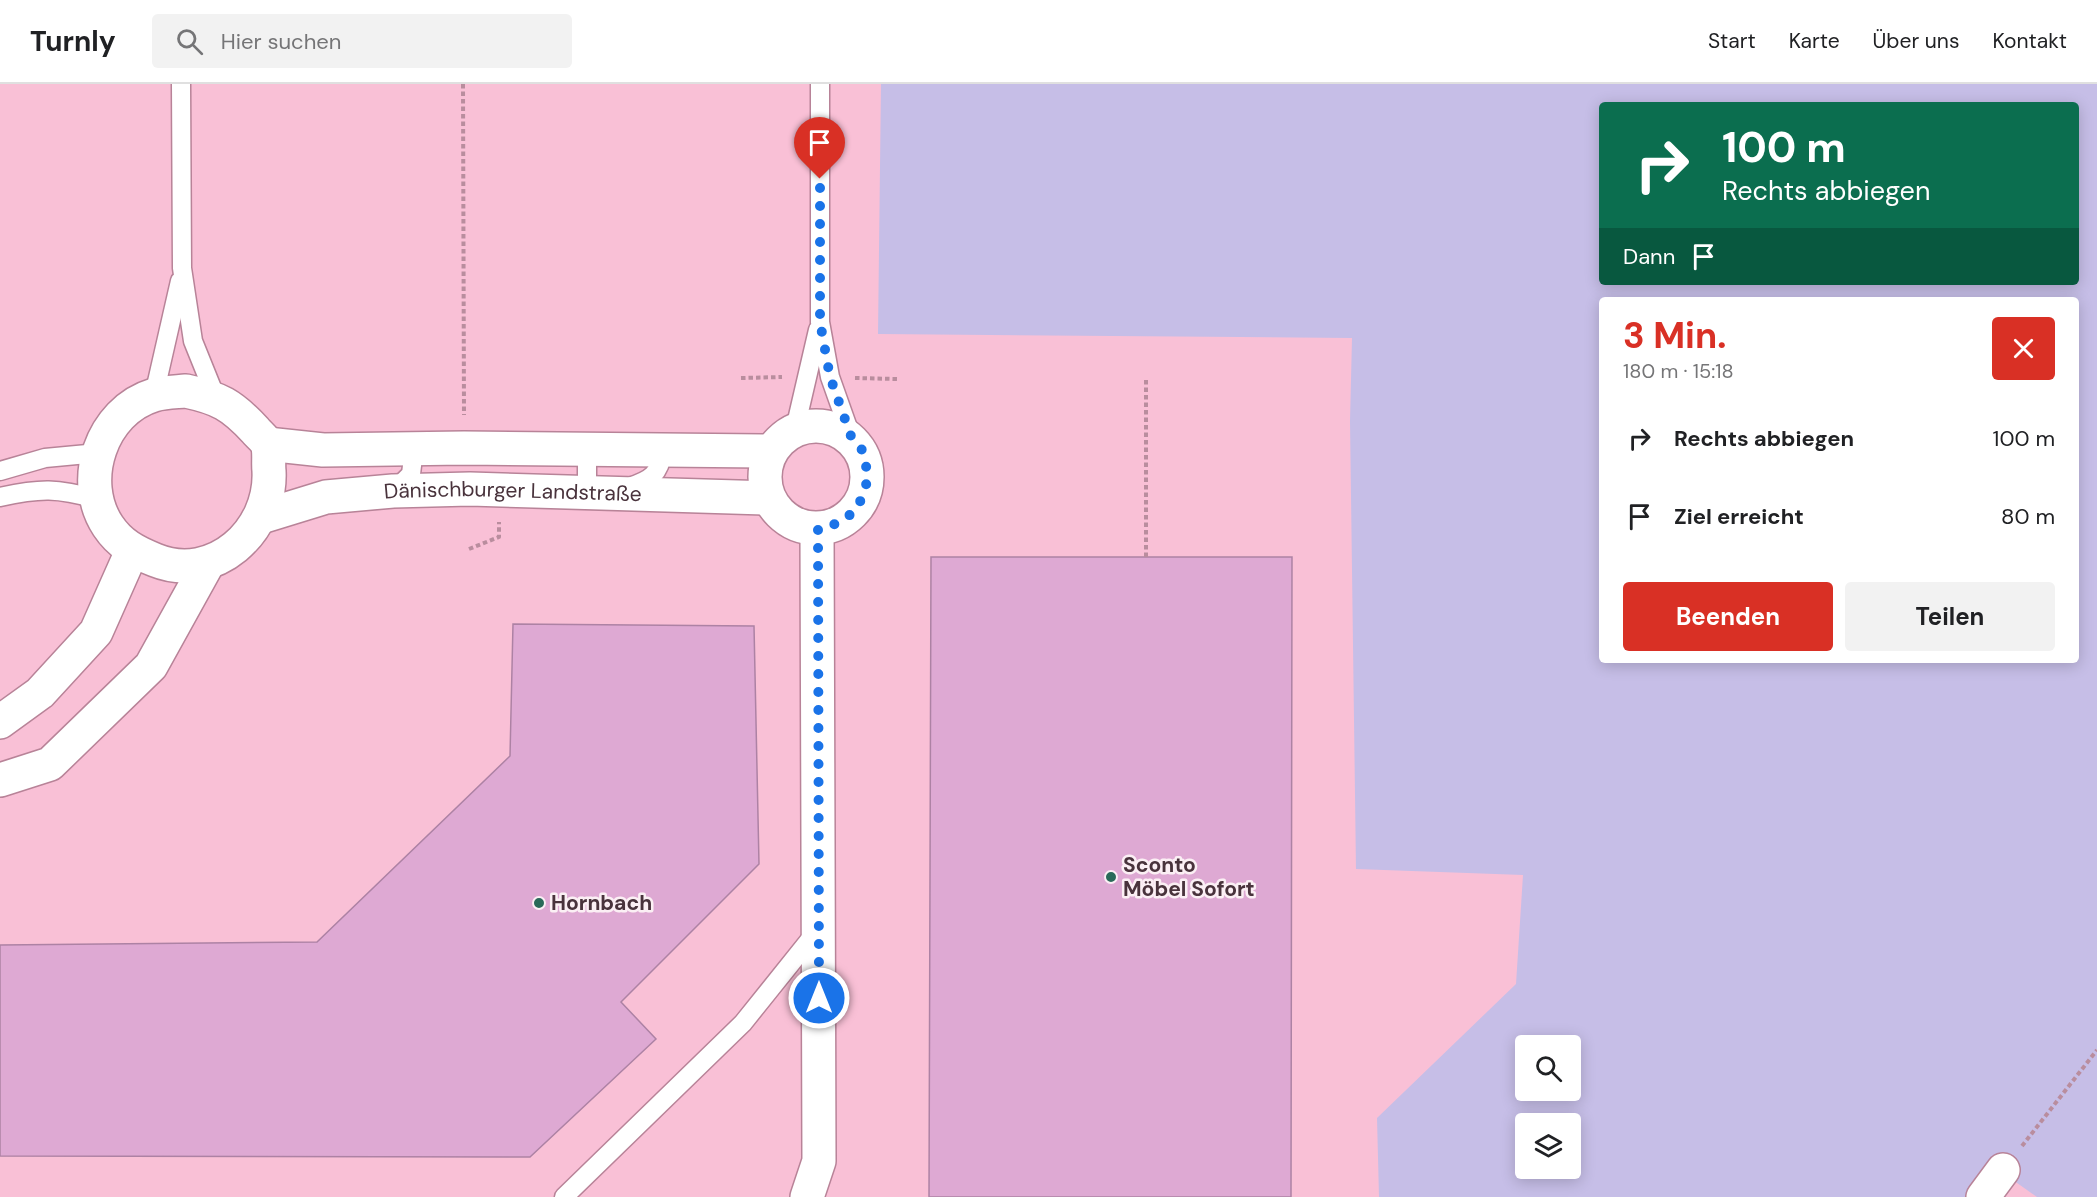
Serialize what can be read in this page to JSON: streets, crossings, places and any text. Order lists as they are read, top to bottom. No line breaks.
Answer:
{"streets":{"street":["Dänischburger Landstraße"]},"places":["Sconto Möbel Sofort","Hornbach"],"page":{"header":"Turnly","search":"Hier suchen","nav":["Start","Karte","Über uns","Kontakt"],"turn":["100 m","Rechts abbiegen"],"then":"Dann","heading":["3 Min.","180 m · 15:18"],"list":[{"name":"Rechts abbiegen","value":"100 m"},{"name":"Ziel erreicht","value":"80 m"}],"buttons":["Beenden","Teilen"]}}
